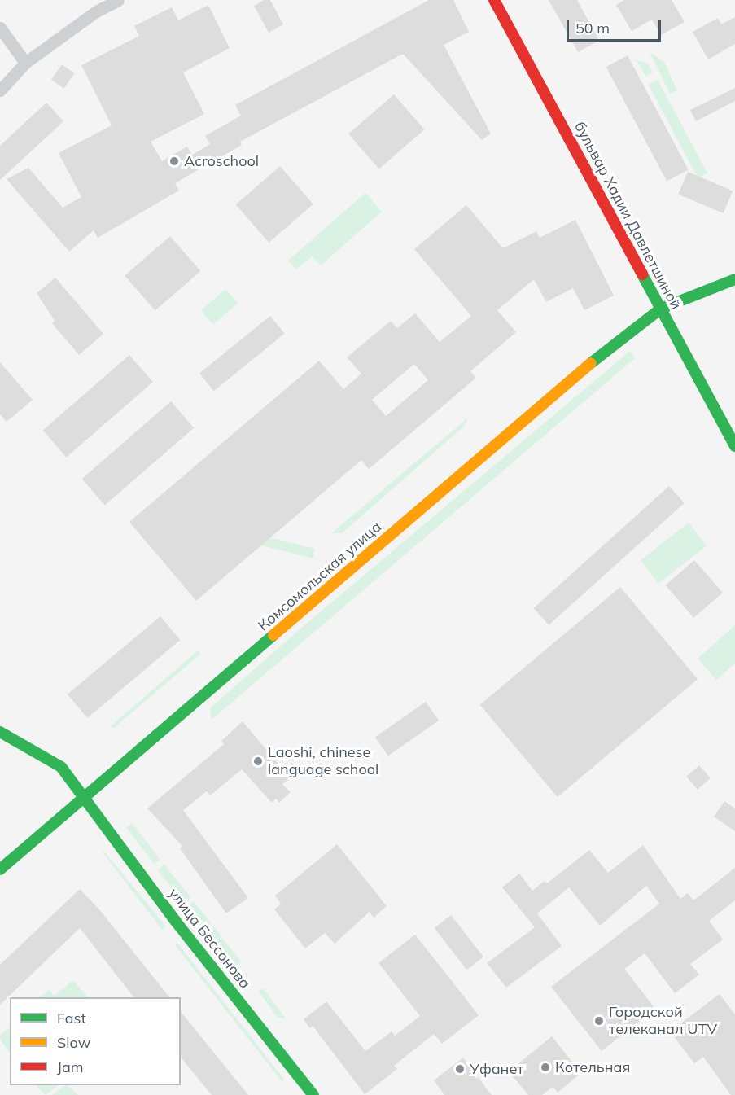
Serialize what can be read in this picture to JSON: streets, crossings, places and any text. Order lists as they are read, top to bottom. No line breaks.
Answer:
{"streets":{"street":["бульвар Хадии Давлетшиной","Комсомольская улица","улица Бессонова"]},"crossings":[["бульвар Хадии Давлетшиной","Комсомольская улица"],["Комсомольская улица","улица Бессонова"]],"places":["Acroschool","Laoshi, chinese language school","Городской телеканал UTV","Котельная","Уфанет"],"legend":["Fast","Slow","Jam"],"scale_bar":"50 m"}
